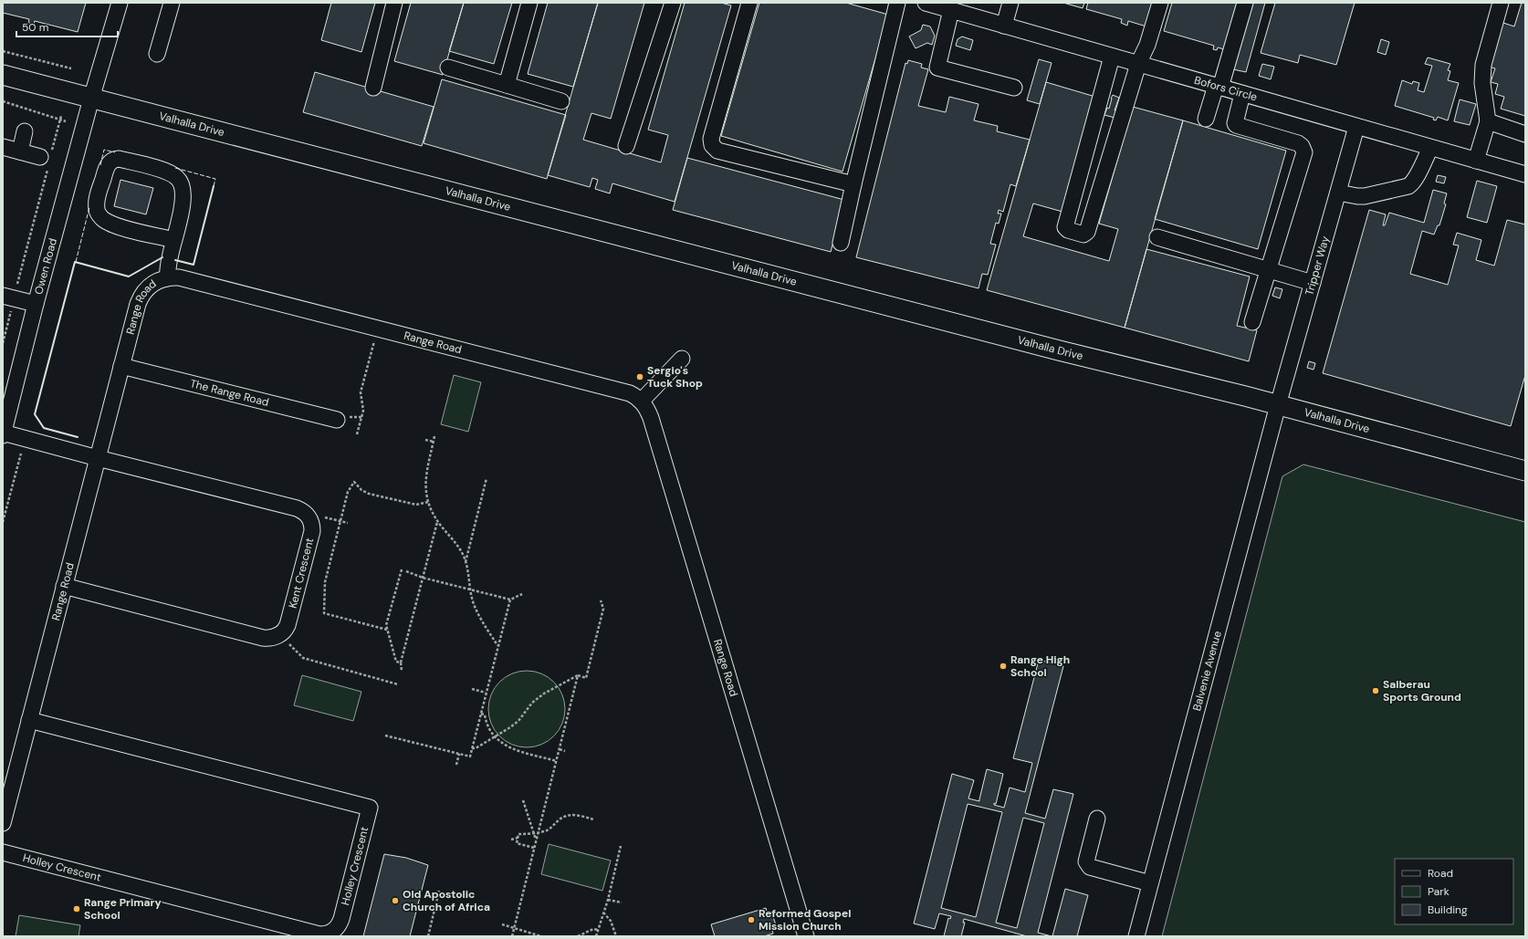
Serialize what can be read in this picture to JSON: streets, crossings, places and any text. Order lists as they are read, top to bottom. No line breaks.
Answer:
{"streets":{"main road":["Valhalla Drive"],"street":["Bofors Circle","Owen Road","Tripper Way","Range Road","The Range Road","Kent Crescent","Balvenie Avenue","Holley Crescent"]},"crossings":[["Bofors Circle","Tripper Way"],["Valhalla Drive","Owen Road"],["Valhalla Drive","Tripper Way"],["Valhalla Drive","Balvenie Avenue"],["Owen Road","Kent Crescent"],["Tripper Way","Balvenie Avenue"],["Range Road","The Range Road"],["Range Road","Kent Crescent"],["Range Road","Holley Crescent"]],"places":["Sergio's Tuck Shop","Range High School","Salberau Sports Ground","Old Apostolic Church of Africa","Range Primary School","Reformed Gospel Mission Church"],"legend":["Road","Park","Building"],"scale_bar":"50 m"}
